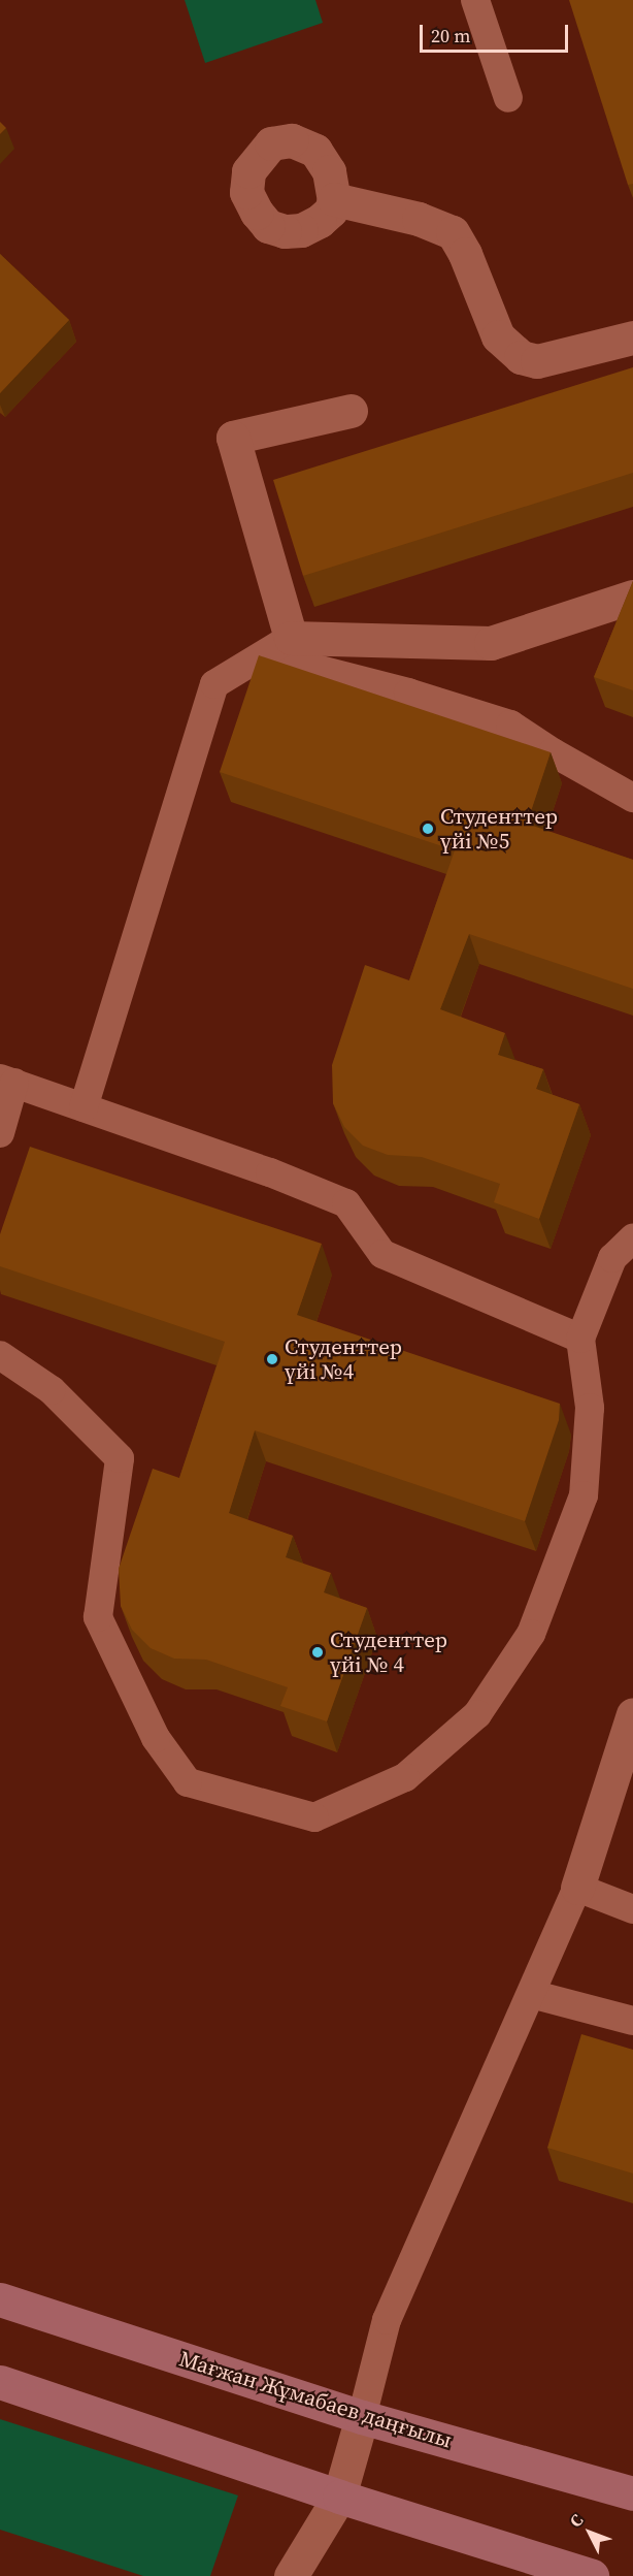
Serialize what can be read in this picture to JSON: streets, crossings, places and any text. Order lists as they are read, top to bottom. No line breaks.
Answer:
{"streets":{"main road":["Мағжан Жұмабаев даңғылы"]},"places":["Студенттер үйі №5","Студенттер үйі №4","Студенттер үйі № 4"],"scale_bar":"20 m","north":"top left"}
